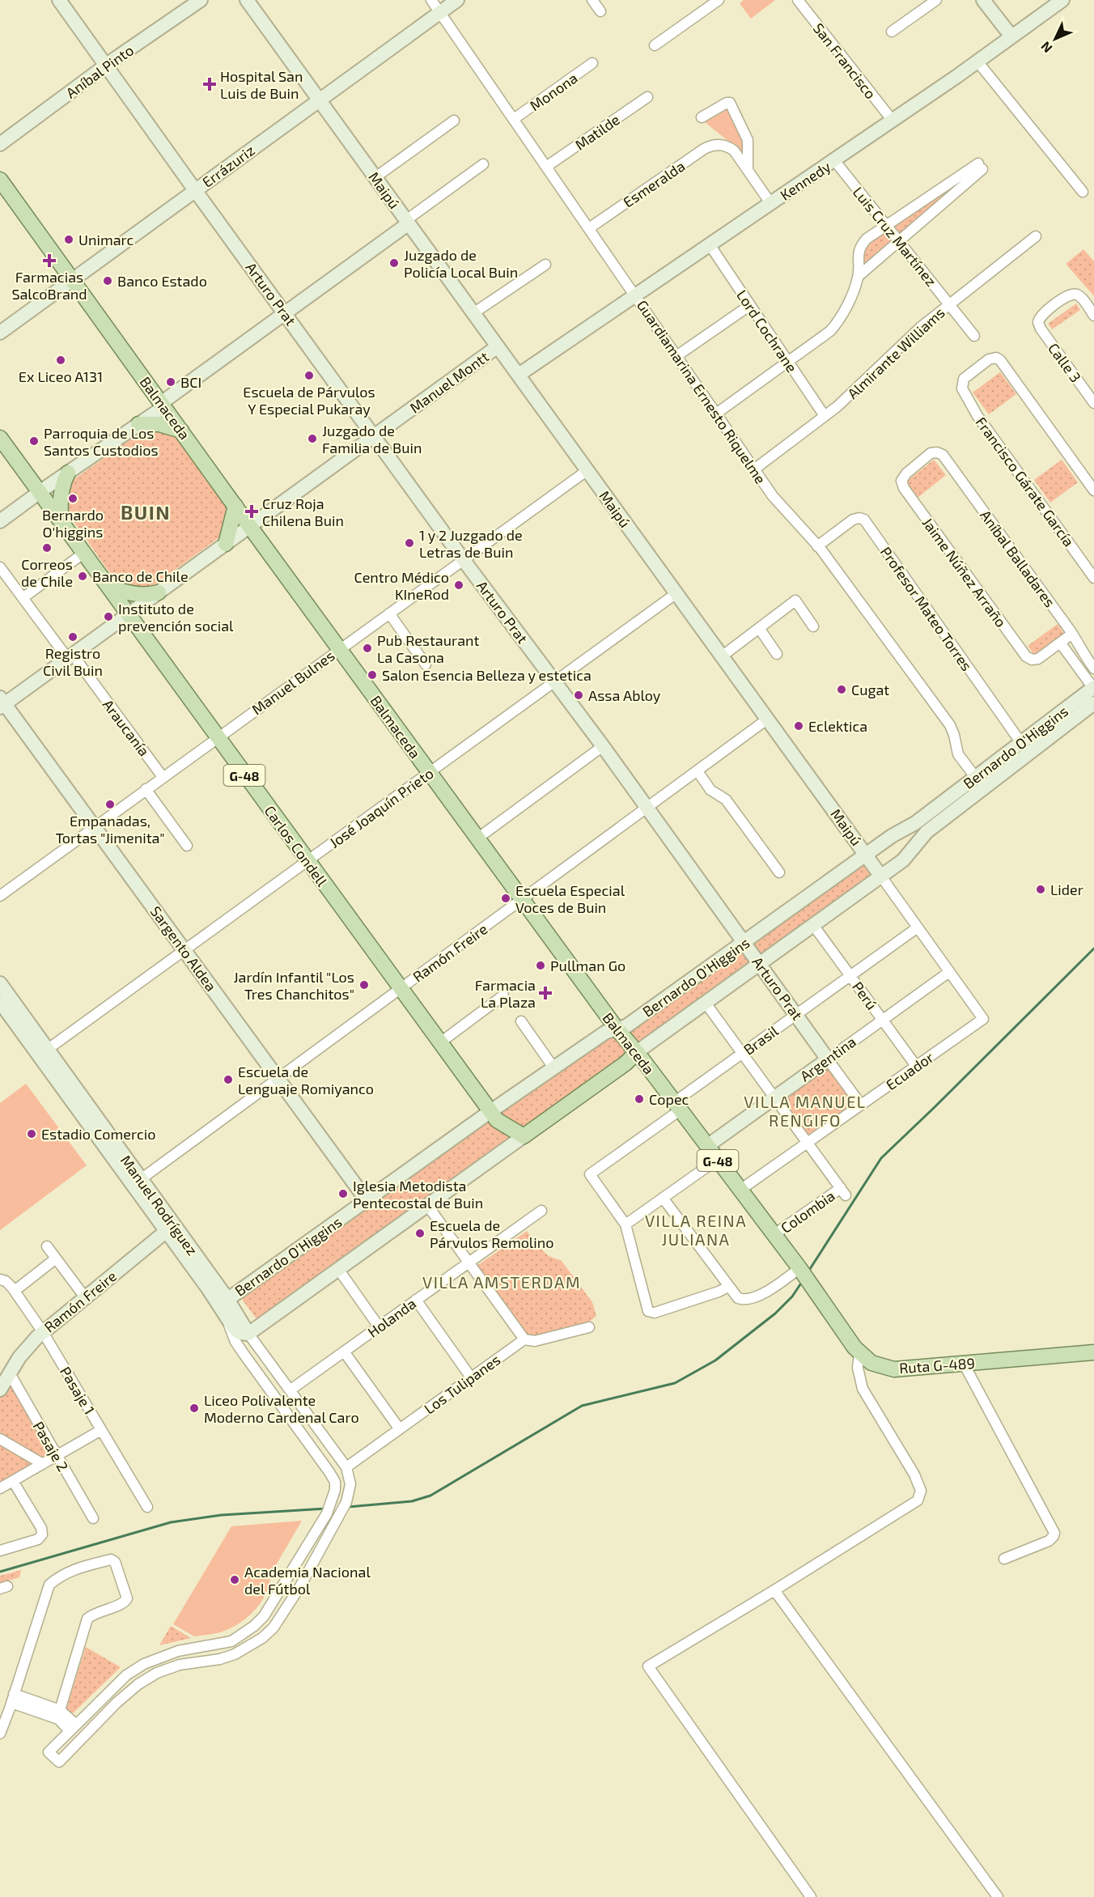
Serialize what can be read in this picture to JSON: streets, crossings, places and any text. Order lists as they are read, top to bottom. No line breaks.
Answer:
{"streets":{"main road":["Balmaceda","Bernardo O'Higgins","G-48","Carlos Condell","Ruta G-489"],"street":["San Francisco","Aníbal Pinto","Monona","Matilde","Errázuriz","Kennedy","Esmeralda","Maipú","Luis Cruz Martínez","Arturo Prat","Lord Cochrane","Almirante Williams","Calle 3","Manuel Montt","Guardiamarina Ernesto Riquelme","Francisco Gárate García","Aníbal Balladares","Jaime Núñez Arraño","Profesor Mateo Torres","Manuel Bulnes","Araucanía","José Joaquín Prieto","Sargento Aldea","Ramón Freire","Perú","Brasil","Argentina","Ecuador","Manuel Rodríguez","Colombia","Holanda","Los Tulipanes","Pasaje 1","Pasaje 2"]},"crossings":[["San Francisco","Kennedy"],["Aníbal Pinto","Arturo Prat"],["Monona","Guardiamarina Ernesto Riquelme"],["Matilde","Guardiamarina Ernesto Riquelme"],["Errázuriz","Maipú"],["Errázuriz","Arturo Prat"],["Errázuriz","Guardiamarina Ernesto Riquelme"],["Errázuriz","Balmaceda"],["Kennedy","Maipú"],["Kennedy","Luis Cruz Martínez"],["Kennedy","Lord Cochrane"],["Kennedy","Guardiamarina Ernesto Riquelme"],["Esmeralda","Guardiamarina Ernesto Riquelme"],["Maipú","Manuel Montt"],["Maipú","Manuel Bulnes"],["Maipú","Bernardo O'Higgins"],["Maipú","José Joaquín Prieto"],["Maipú","Ramón Freire"],["Maipú","Brasil"],["Maipú","Argentina"],["Maipú","Ecuador"],["Luis Cruz Martínez","Almirante Williams"],["Arturo Prat","Manuel Montt"],["Arturo Prat","Manuel Bulnes"],["Arturo Prat","Bernardo O'Higgins"],["Arturo Prat","José Joaquín Prieto"],["Arturo Prat","Ramón Freire"],["Arturo Prat","Brasil"],["Arturo Prat","Argentina"],["Arturo Prat","Ecuador"],["Lord Cochrane","Almirante Williams"],["Almirante Williams","Guardiamarina Ernesto Riquelme"],["Manuel Montt","Balmaceda"],["Manuel Montt","Araucanía"],["Manuel Montt","Carlos Condell"],["Manuel Montt","Sargento Aldea"],["Guardiamarina Ernesto Riquelme","Profesor Mateo Torres"],["Guardiamarina Ernesto Riquelme","Bernardo O'Higgins"],["Balmaceda","Manuel Bulnes"],["Balmaceda","Bernardo O'Higgins"],["Balmaceda","José Joaquín Prieto"],["Balmaceda","Carlos Condell"],["Balmaceda","Ramón Freire"],["Balmaceda","Brasil"],["Balmaceda","Argentina"],["Balmaceda","Ecuador"],["Balmaceda","Colombia"],["Balmaceda","Ruta G-489"],["Aníbal Balladares","Jaime Núñez Arraño"],["Profesor Mateo Torres","Bernardo O'Higgins"],["Manuel Bulnes","Araucanía"],["Manuel Bulnes","Carlos Condell"],["Manuel Bulnes","Sargento Aldea"],["Bernardo O'Higgins","G-48"],["Bernardo O'Higgins","Carlos Condell"],["Bernardo O'Higgins","Sargento Aldea"],["Bernardo O'Higgins","Perú"],["Bernardo O'Higgins","Manuel Rodríguez"],["G-48","Carlos Condell"],["José Joaquín Prieto","Carlos Condell"],["José Joaquín Prieto","Sargento Aldea"],["José Joaquín Prieto","Manuel Rodríguez"],["Carlos Condell","Ramón Freire"],["Sargento Aldea","Ramón Freire"],["Ramón Freire","Manuel Rodríguez"],["Ramón Freire","Pasaje 1"],["Ramón Freire","Pasaje 2"],["Perú","Brasil"],["Perú","Argentina"],["Perú","Ecuador"],["Ecuador","Colombia"],["Manuel Rodríguez","Holanda"],["Manuel Rodríguez","Los Tulipanes"]],"districts":["BUIN","VILLA MANUEL RENGIFO","VILLA REINA JULIANA","VILLA AMSTERDAM"],"places":{"health":["Hospital San Luis de Buin","Farmacias SalcoBrand","Cruz Roja Chilena Buin","Farmacia La Plaza"],"other":["Unimarc","Juzgado de Policía Local Buin","Banco Estado","Ex Liceo A131","Escuela de Párvulos Y Especial Pukaray","BCI","Juzgado de Familia de Buin","Parroquia de Los Santos Custodios","Bernardo O'higgins","1 y 2 Juzgado de Letras de Buin","Correos de Chile","Banco de Chile","Centro Médico KIneRod","Instituto de prevención social","Registro Civil Buin","Pub Restaurant La Casona","Salon Esencia Belleza y estetica","Cugat","Assa Abloy","Eclektica","Empanadas, Tortas \"Jimenita\"","Lider","Escuela Especial Voces de Buin","Pullman Go","Jardín Infantil \"Los Tres Chanchitos\"","Escuela de Lenguaje Romiyanco","Copec","Estadio Comercio","Iglesia Metodista Pentecostal de Buin","Escuela de Párvulos Remolino","Liceo Polivalente Moderno Cardenal Caro","Academia Nacional del Fútbol"]},"north":"bottom left"}
